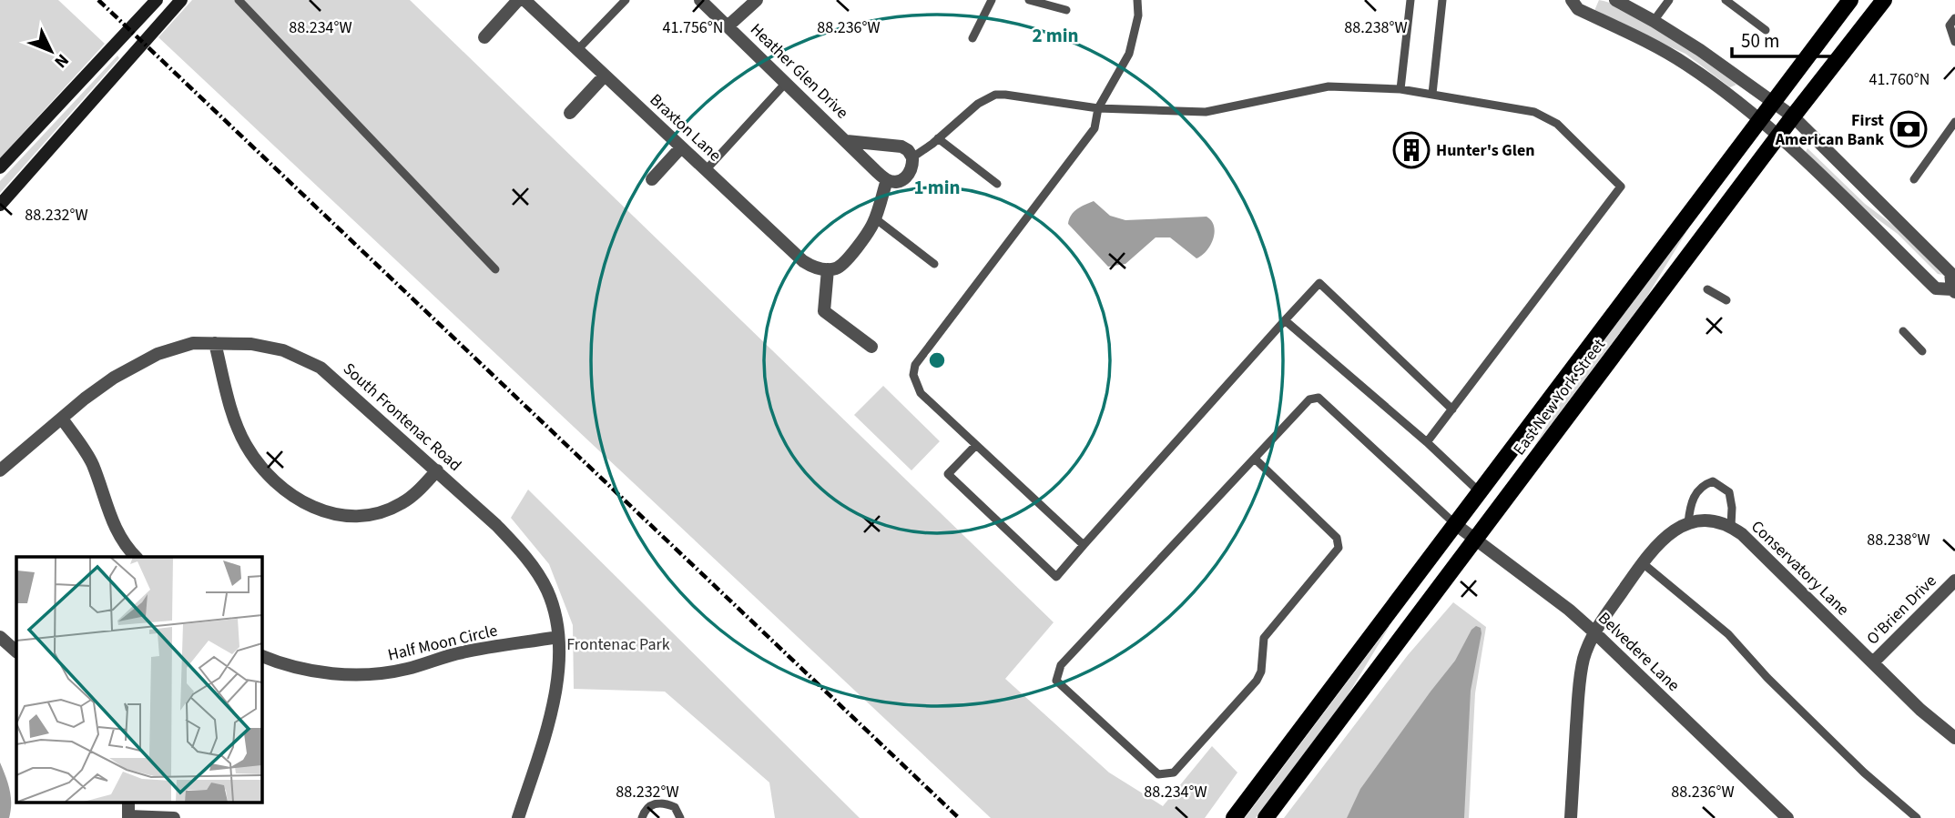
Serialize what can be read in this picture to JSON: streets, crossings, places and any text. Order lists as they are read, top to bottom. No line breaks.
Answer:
{"streets":{"main road":["East New York Street"],"street":["Heather Glen Drive","Braxton Lane","South Frontenac Road","Conservatory Lane","O'Brien Drive","Half Moon Circle","Belvedere Lane"]},"crossings":[["East New York Street","Belvedere Lane"],["South Frontenac Road","Half Moon Circle"],["Conservatory Lane","O'Brien Drive"]],"parks":["Frontenac Park"],"places":{"bank":["First American Bank"],"building":["Hunter's Glen"]},"scale_bar":"50 m","north":"bottom right","coordinates":["88.234°W","88.236°W","88.238°W","41.756°N","41.760°N","88.232°W"],"rings":["2 min","1 min"]}
